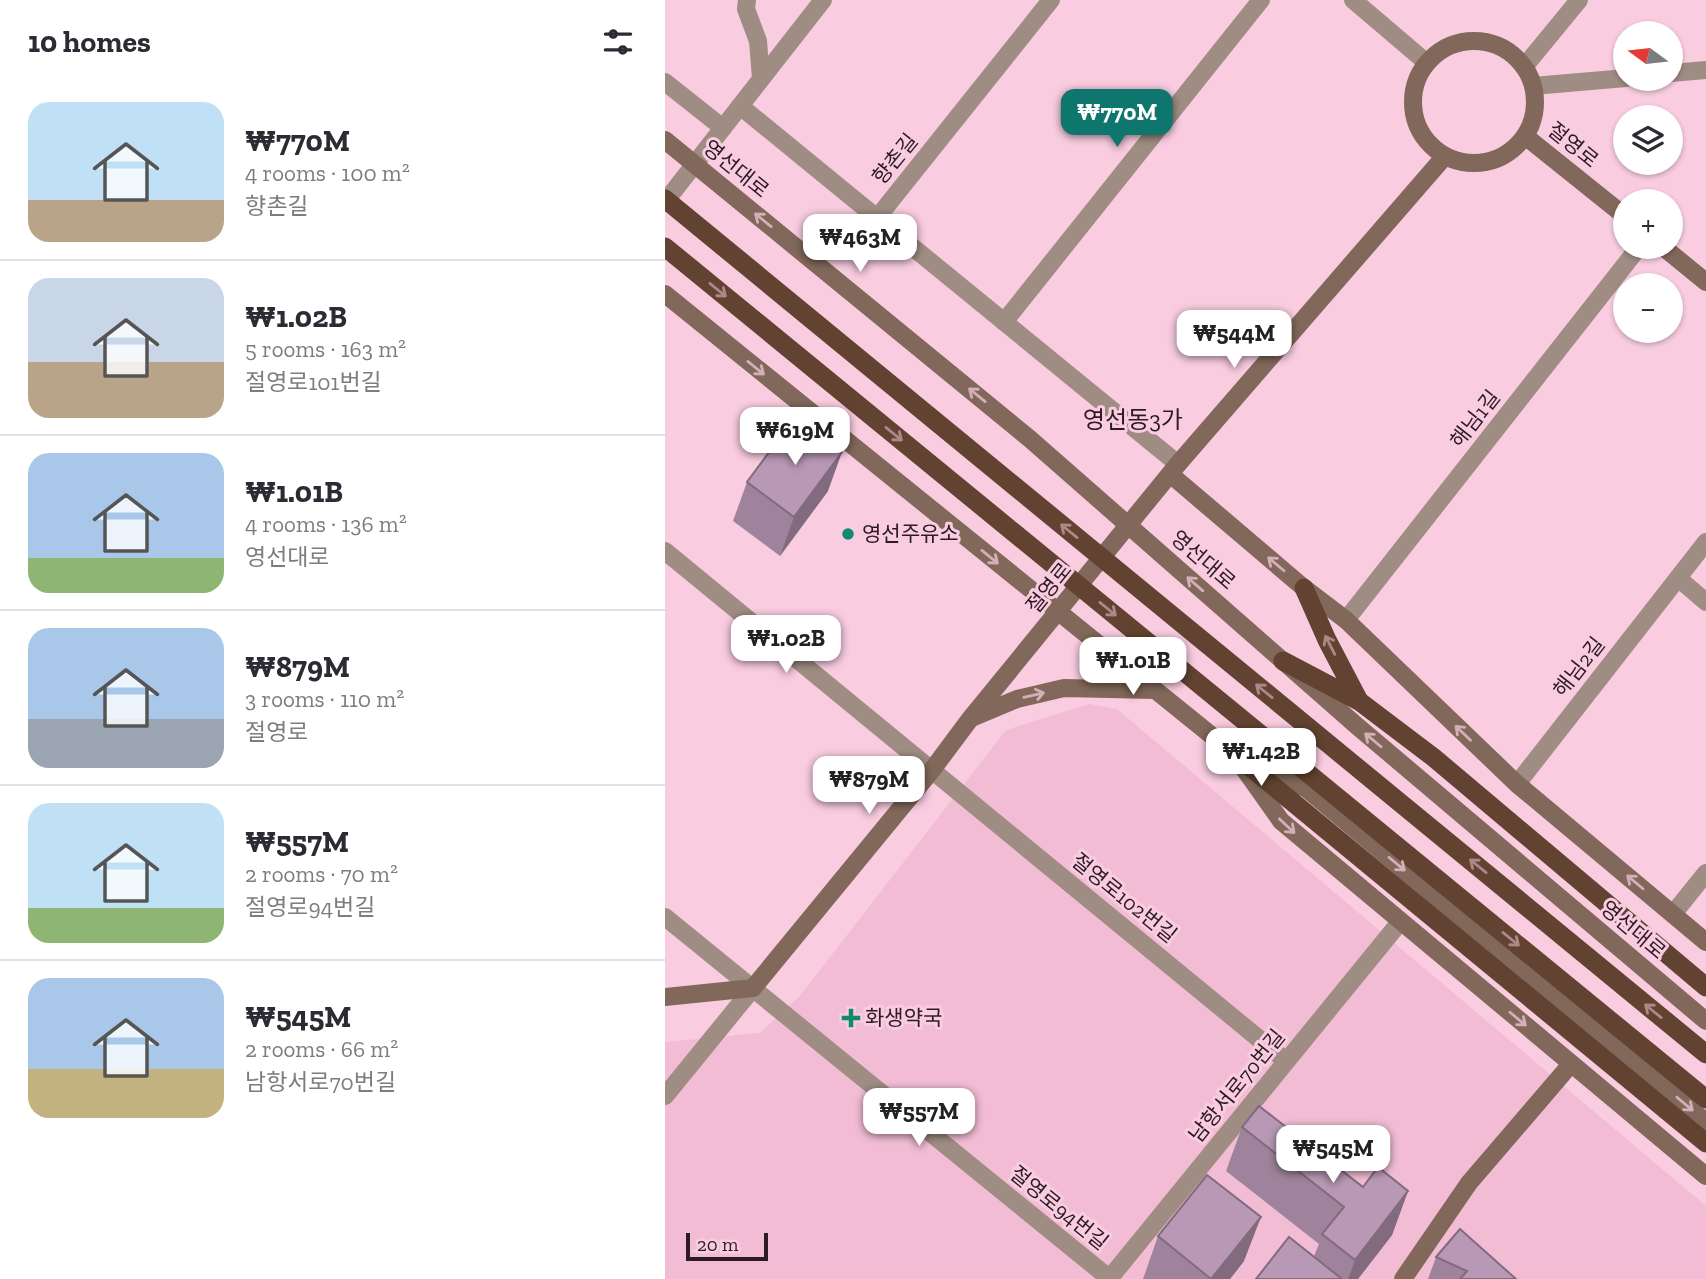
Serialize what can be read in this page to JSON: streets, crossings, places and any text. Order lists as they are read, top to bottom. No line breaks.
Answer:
{"streets":{"main road":["절영로","영선대로"],"street":["향촌길","해님1길","해님2길","절영로102번길","남항서로70번길","절영로94번길"]},"crossings":[["절영로","향촌길"],["절영로","영선대로"],["절영로","절영로102번길"],["절영로","절영로94번길"],["절영로102번길","남항서로70번길"],["남항서로70번길","절영로94번길"]],"districts":["영선동3가"],"places":{"other":["영선주유소"],"health":["화생약국"]},"scale_bar":"20 m","north":"left","page":{"heading":"10 homes","map_buttons":["+","−"],"list":[{"name":"₩770M","note":"4 rooms · 100 m² · 향촌길"},{"name":"₩1.02B","note":"5 rooms · 163 m² · 절영로101번길"},{"name":"₩1.01B","note":"4 rooms · 136 m² · 영선대로"},{"name":"₩879M","note":"3 rooms · 110 m² · 절영로"},{"name":"₩557M","note":"2 rooms · 70 m² · 절영로94번길"},{"name":"₩545M","note":"2 rooms · 66 m² · 남항서로70번길"}],"price":["₩770M","₩463M","₩544M","₩619M","₩1.02B","₩1.01B","₩1.42B","₩879M","₩557M","₩545M"],"scale":"20 m"}}
